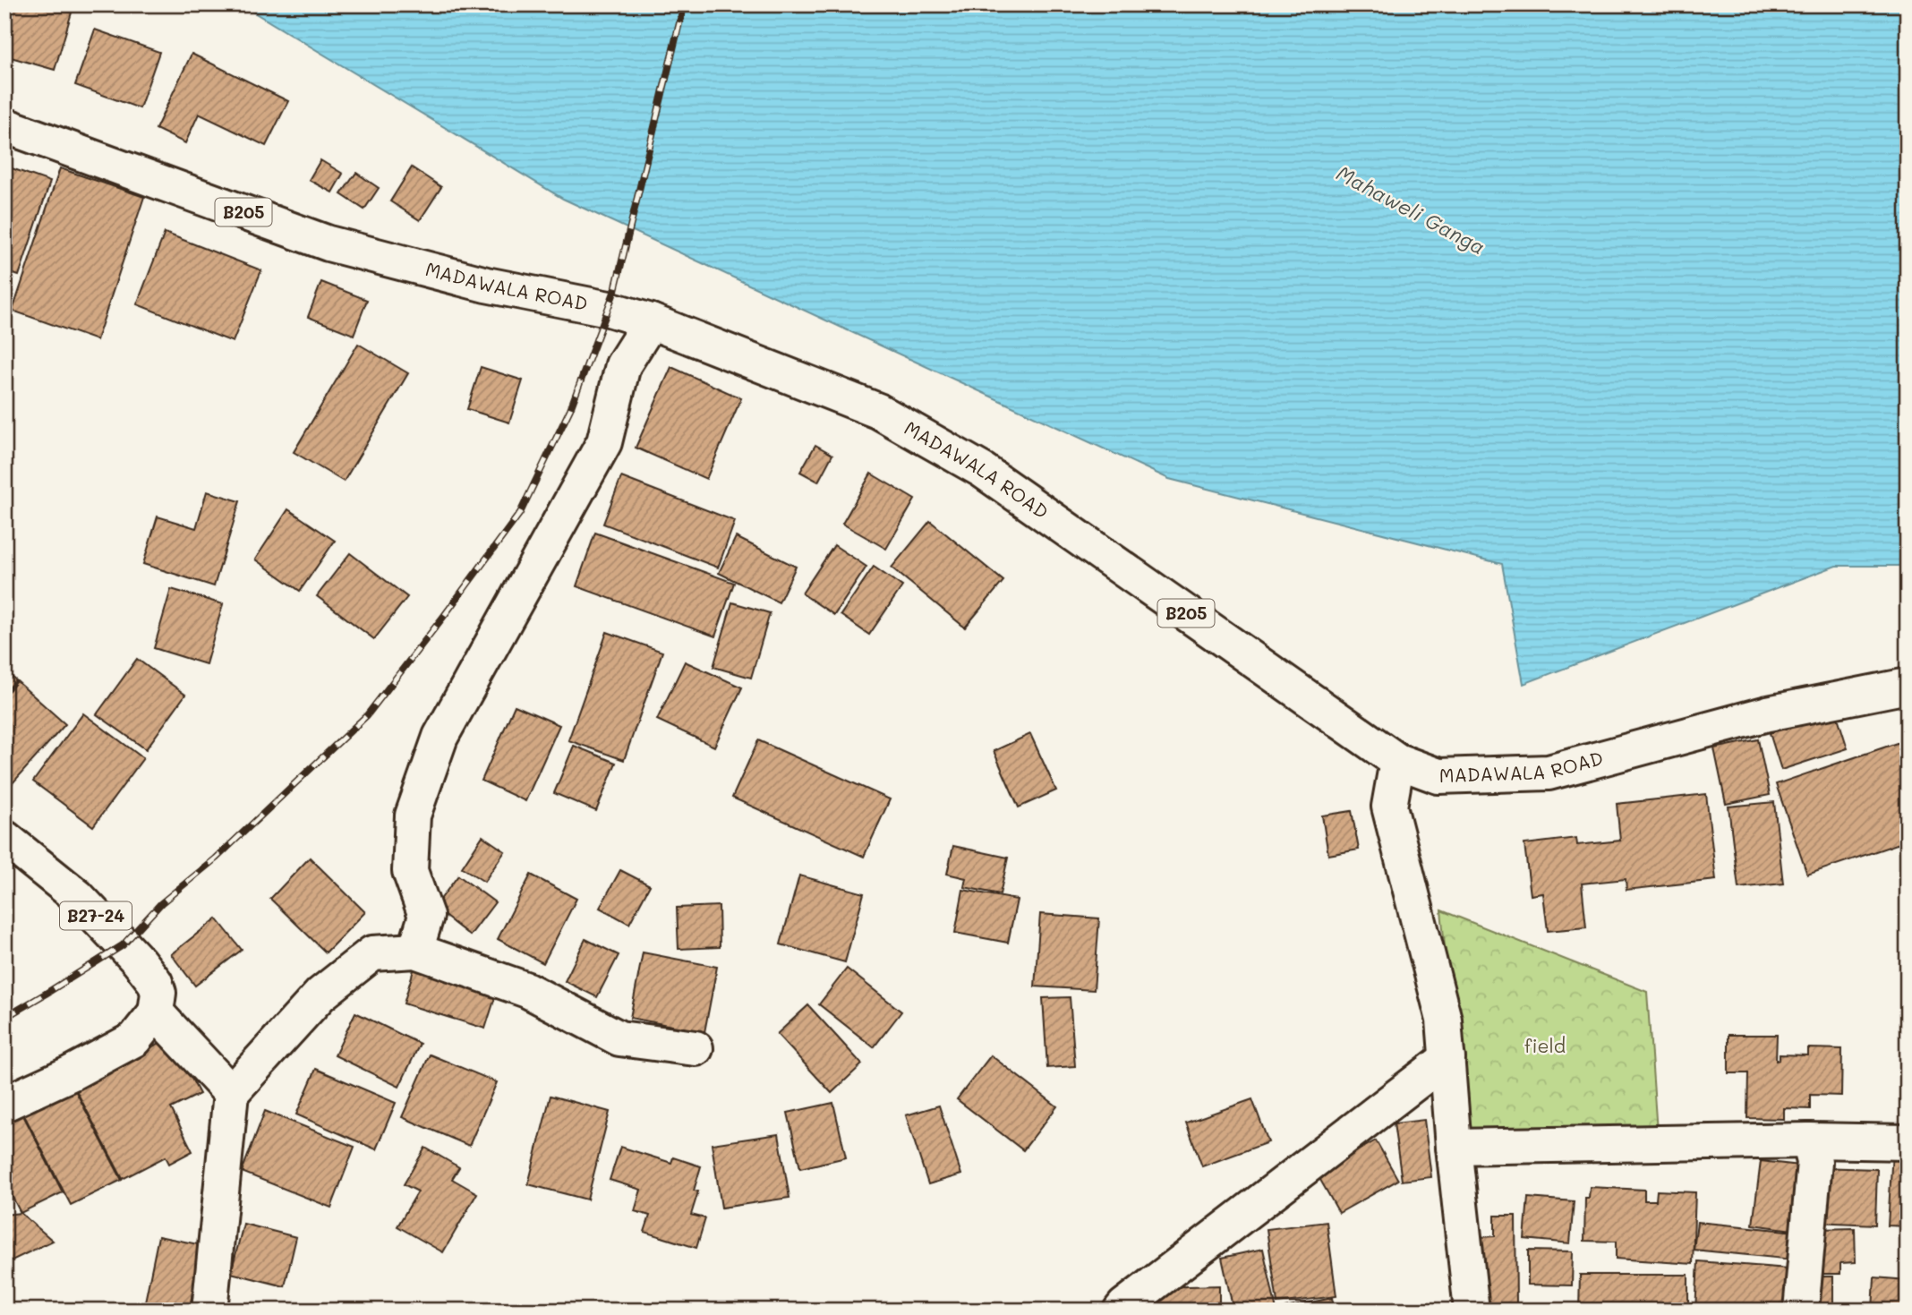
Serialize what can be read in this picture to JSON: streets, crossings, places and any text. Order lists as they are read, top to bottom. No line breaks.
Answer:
{"streets":{"street":["B205","MADAWALA ROAD","B27-24"]},"water":["Mahaweli Ganga"],"parks":["field"]}
